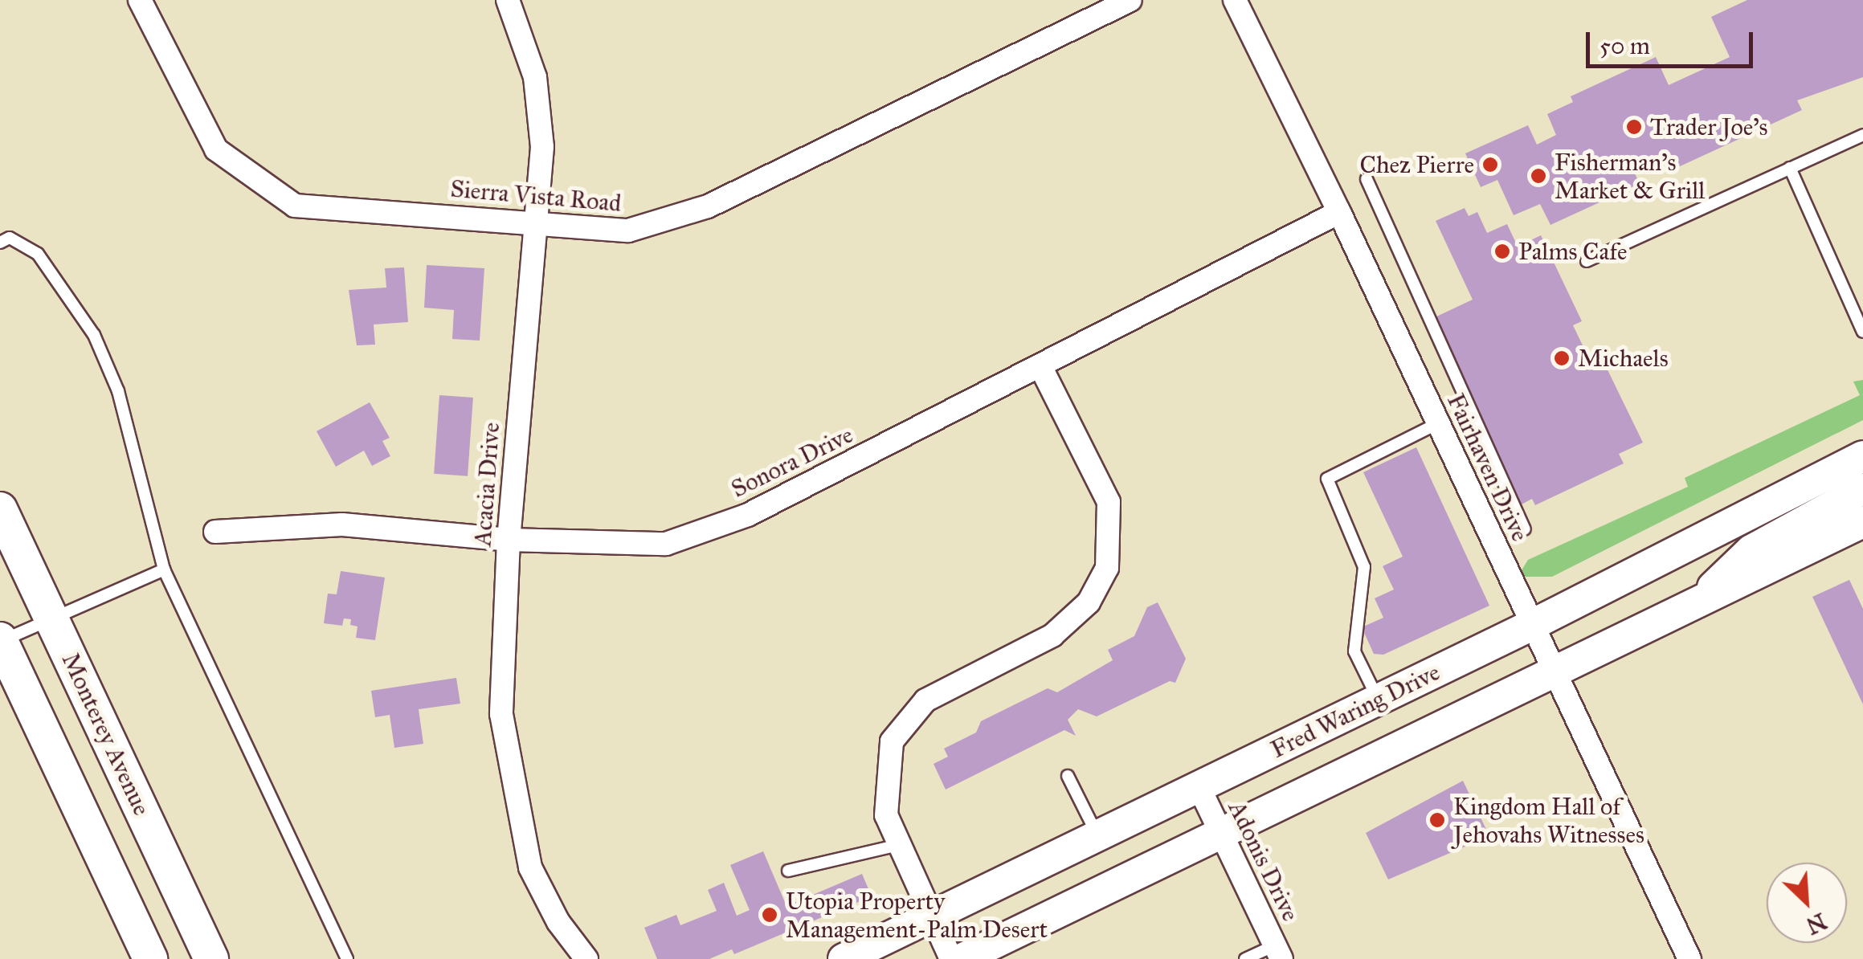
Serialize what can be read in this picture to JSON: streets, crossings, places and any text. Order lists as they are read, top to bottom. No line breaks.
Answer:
{"streets":{"main road":["Fred Waring Drive","Monterey Avenue"],"street":["Sierra Vista Road","Sonora Drive","Fairhaven Drive","Acacia Drive","Adonis Drive"]},"crossings":[["Sierra Vista Road","Acacia Drive"],["Sonora Drive","Fairhaven Drive"],["Sonora Drive","Acacia Drive"],["Fairhaven Drive","Fred Waring Drive"],["Fred Waring Drive","Adonis Drive"]],"places":["Trader Joe's","Chez Pierre","Fisherman's Market & Grill","Palms Cafe","Michaels","Kingdom Hall of Jehovahs Witnesses","Utopia Property Management-Palm Desert"],"scale_bar":"50 m","north":"bottom right"}
